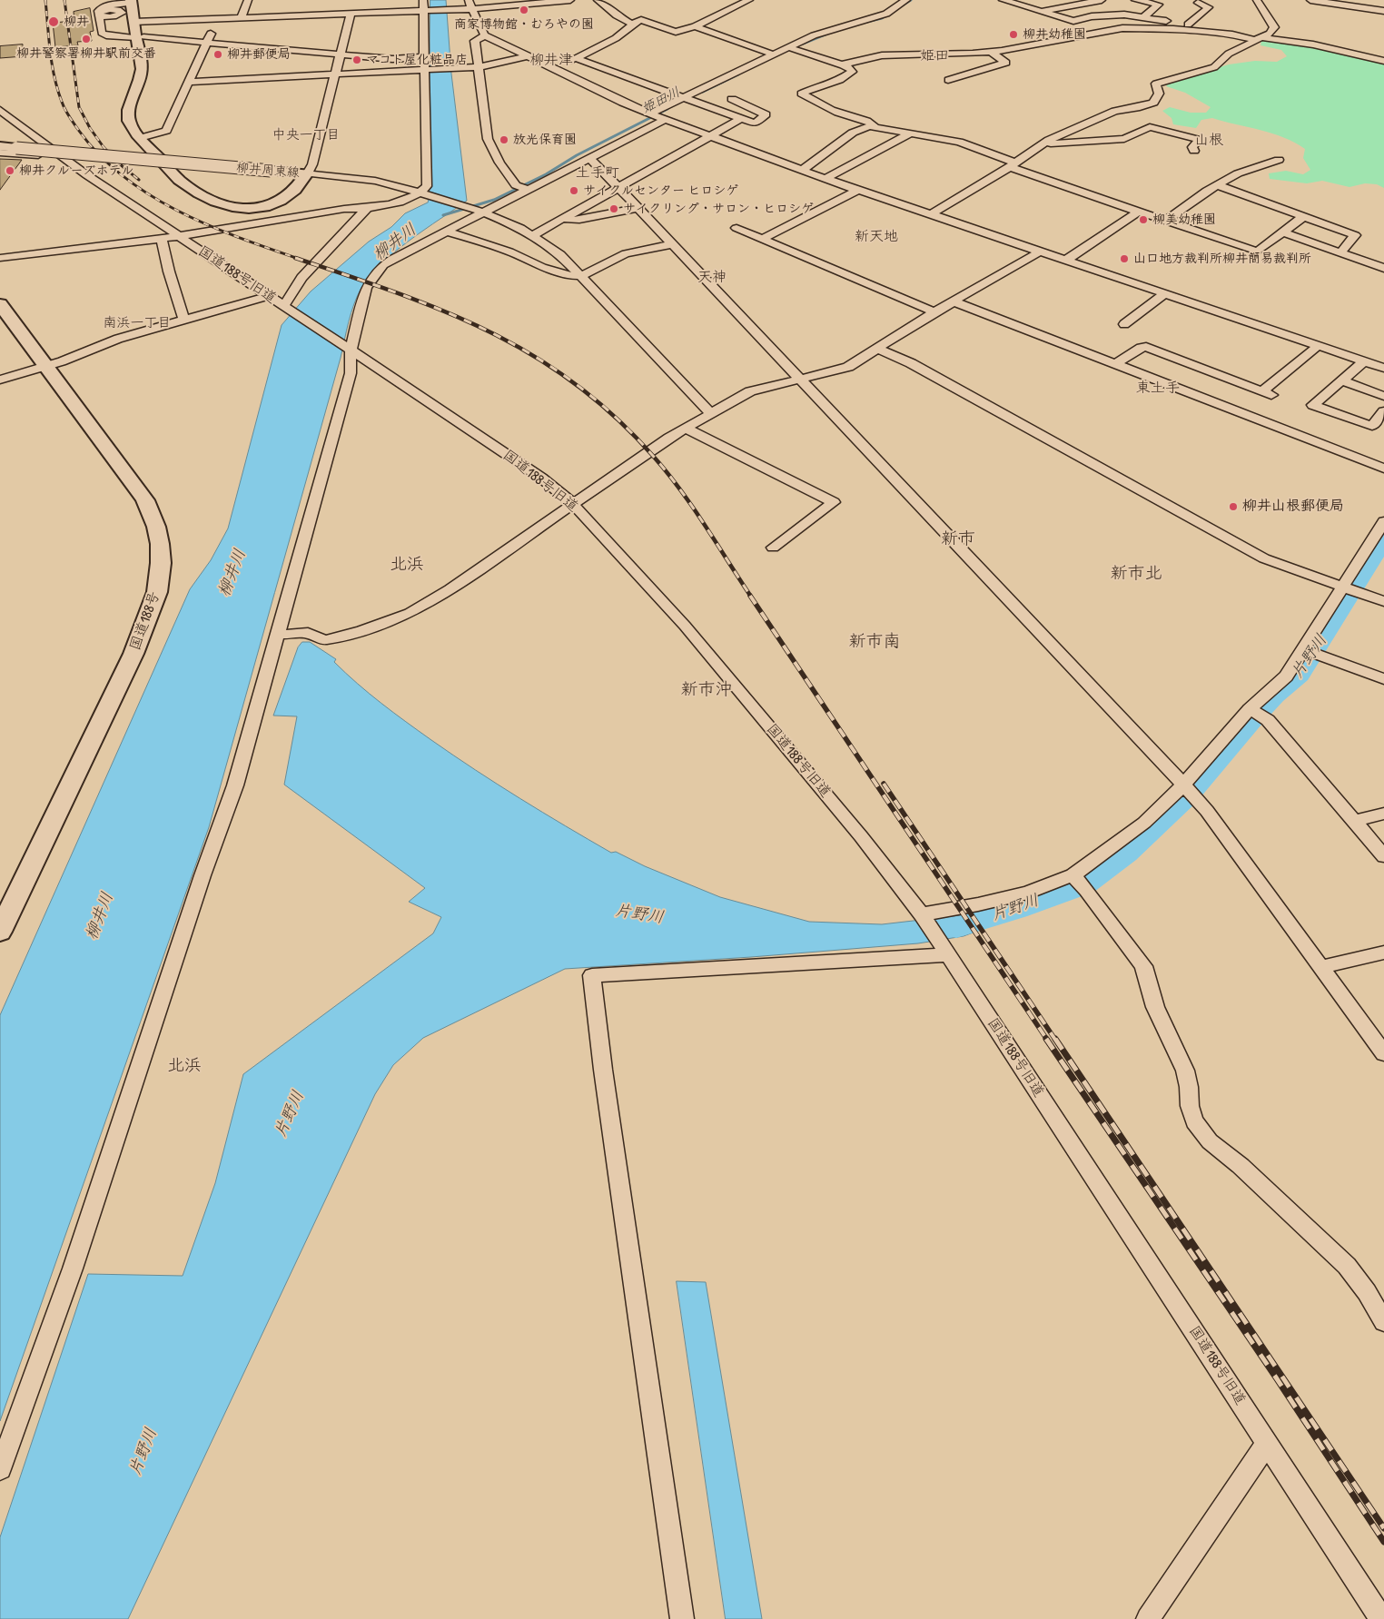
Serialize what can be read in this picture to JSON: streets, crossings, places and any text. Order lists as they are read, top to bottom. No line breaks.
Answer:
{"streets":{"highway":["国道188号"],"main road":["柳井周東線"],"street":["国道188号旧道"]},"districts":["姫田","柳井津","中央一丁目","山根","土手町","新天地","天神","南浜一丁目","東土手","新市","北浜","新市北","新市南","新市沖","北浜"],"water":["姫田川","柳井川","片野川"],"places":["商家博物館・むろやの園","柳井","柳井幼稚園","柳井警察署柳井駅前交番","柳井郵便局","マコト屋化粧品店","放光保育園","柳井クルーズホテル","サイクルセンター ヒロシゲ","サイクリング・サロン・ヒロシゲ","柳美幼稚園","山口地方裁判所柳井簡易裁判所","柳井山根郵便局"]}
